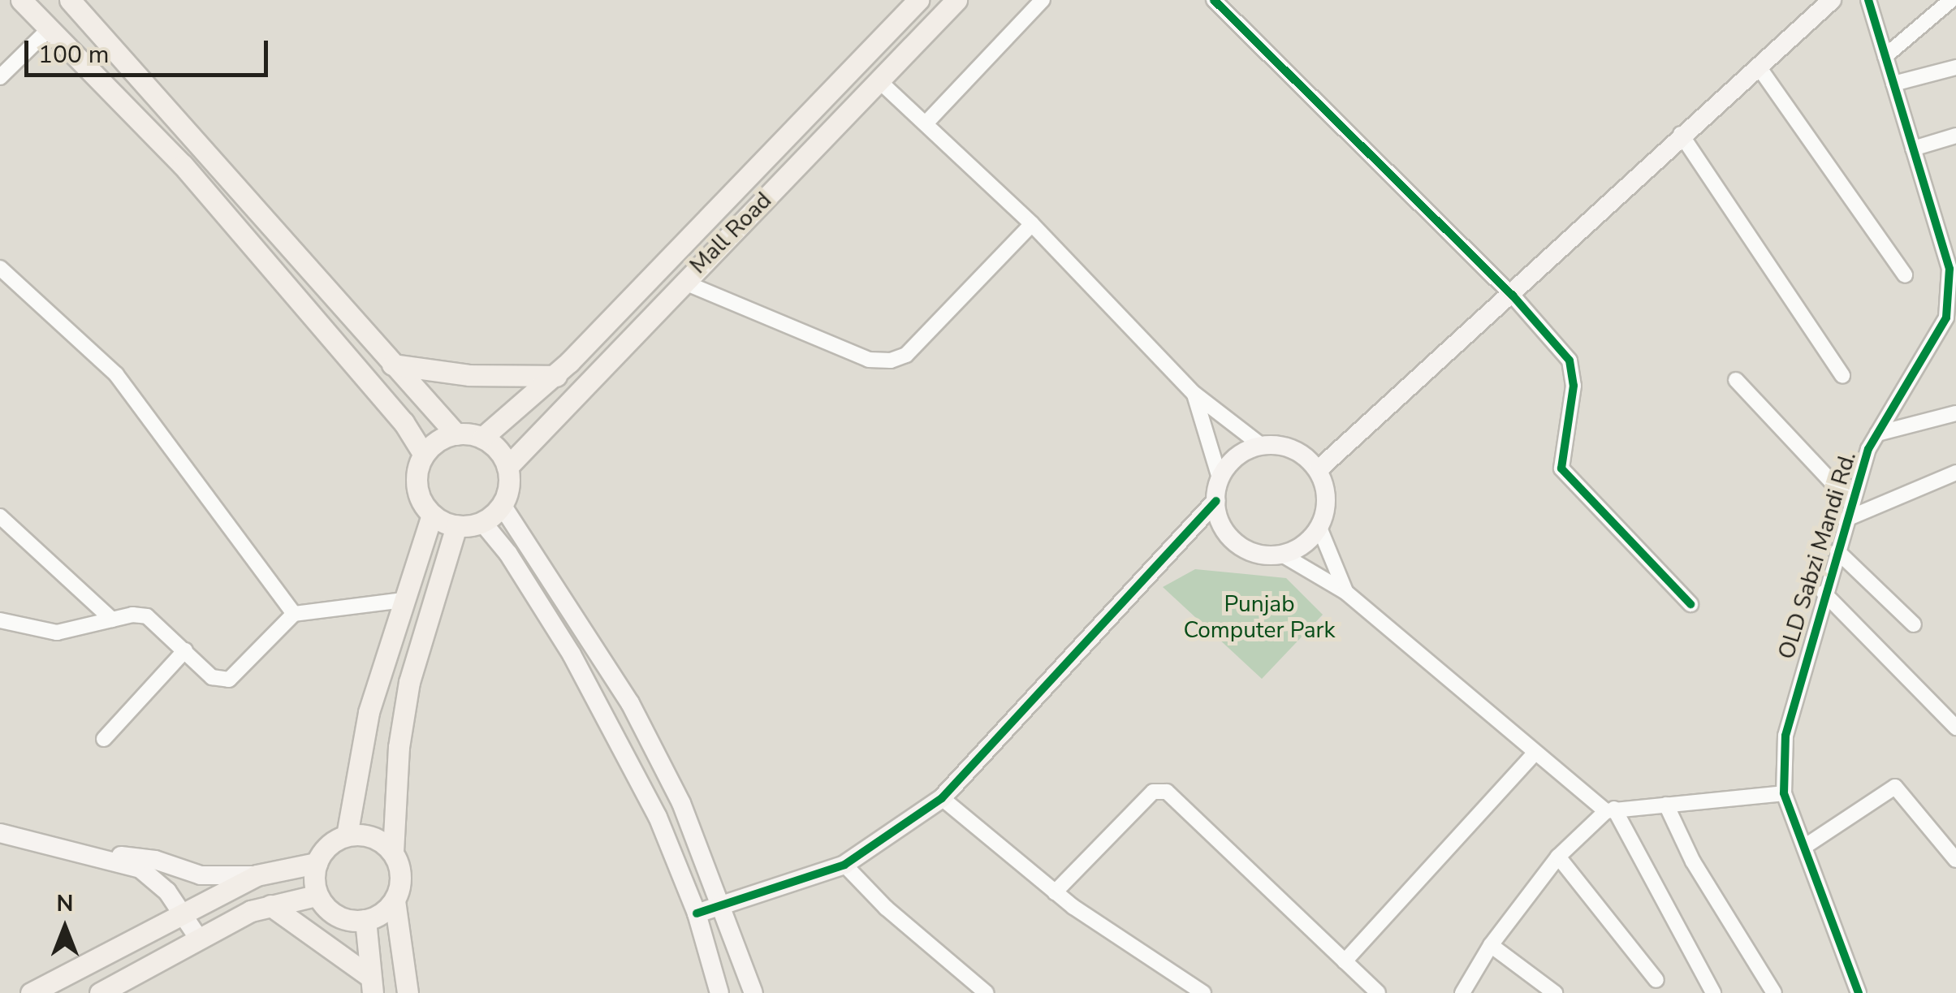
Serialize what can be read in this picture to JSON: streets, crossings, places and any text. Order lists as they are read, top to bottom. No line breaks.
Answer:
{"streets":{"main road":["Mall Road"],"street":["OLD Sabzi Mandi Rd."]},"parks":["Punjab Computer Park"],"scale_bar":"100 m","north":"top"}
